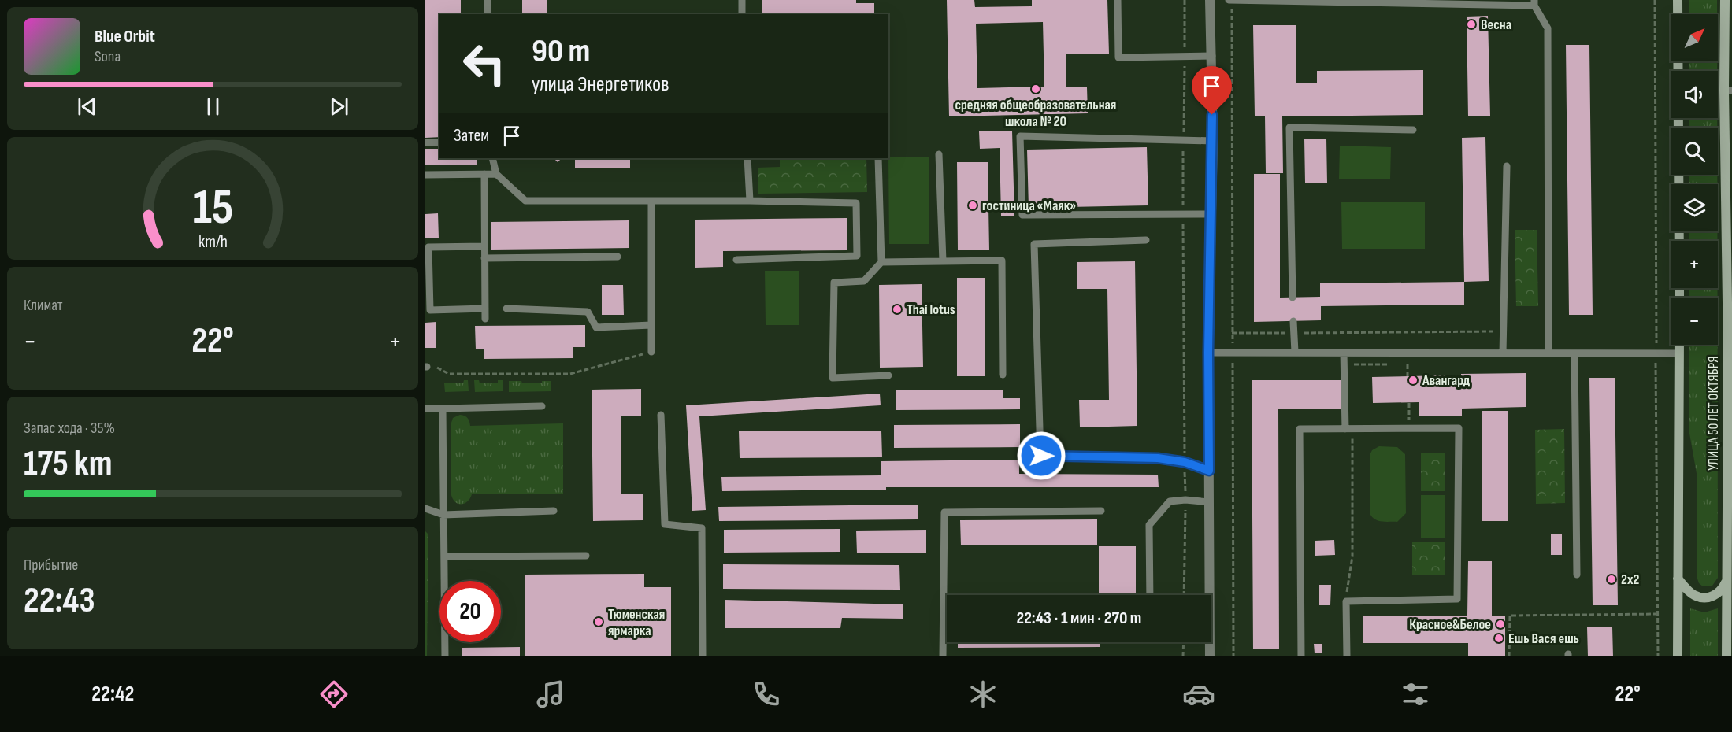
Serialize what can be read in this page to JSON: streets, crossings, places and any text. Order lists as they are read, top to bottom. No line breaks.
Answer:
{"streets":{"main road":["УЛИЦА 50 ЛЕТ ОКТЯБРЯ"]},"places":["Весна","средняя общеобразовательная школа № 20","гостиница «Маяк»","Thai lotus","Авангард","2х2","Тюменская ярмарка","Красное&Белое","Ешь Вася ешь"],"north":"top right","page":{"map_buttons":["+","−"],"turn":["90 m","улица Энергетиков"],"song":["Blue Orbit","Sona"],"then":"Затем","tile":["Климат",["Запас хода · 35%","175 km"],["Прибытие","22:43"]],"heat":["−","22°","+"],"limit":"20","trip":"22:43 · 1 мин · 270 m","tabs":["22:42","22°"],"gauge":["15","km/h"]}}
